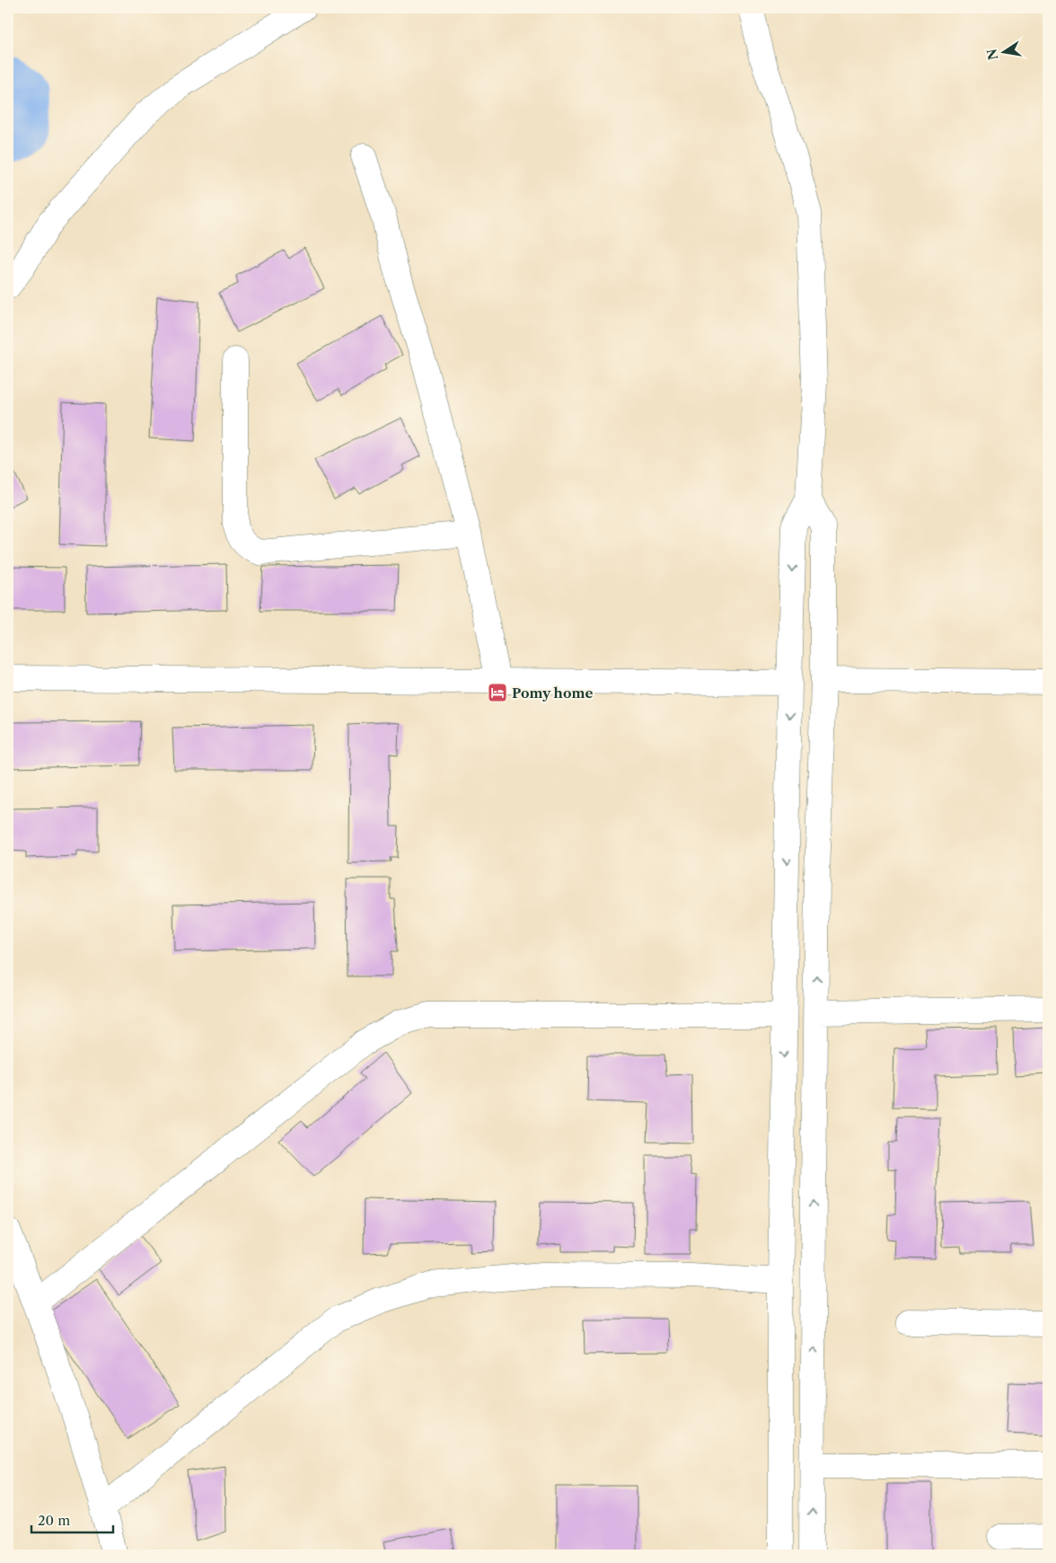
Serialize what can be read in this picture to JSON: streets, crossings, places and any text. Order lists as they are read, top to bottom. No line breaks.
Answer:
{"places":{"hotel":["Pomy home"]},"scale_bar":"20 m","north":"left"}
